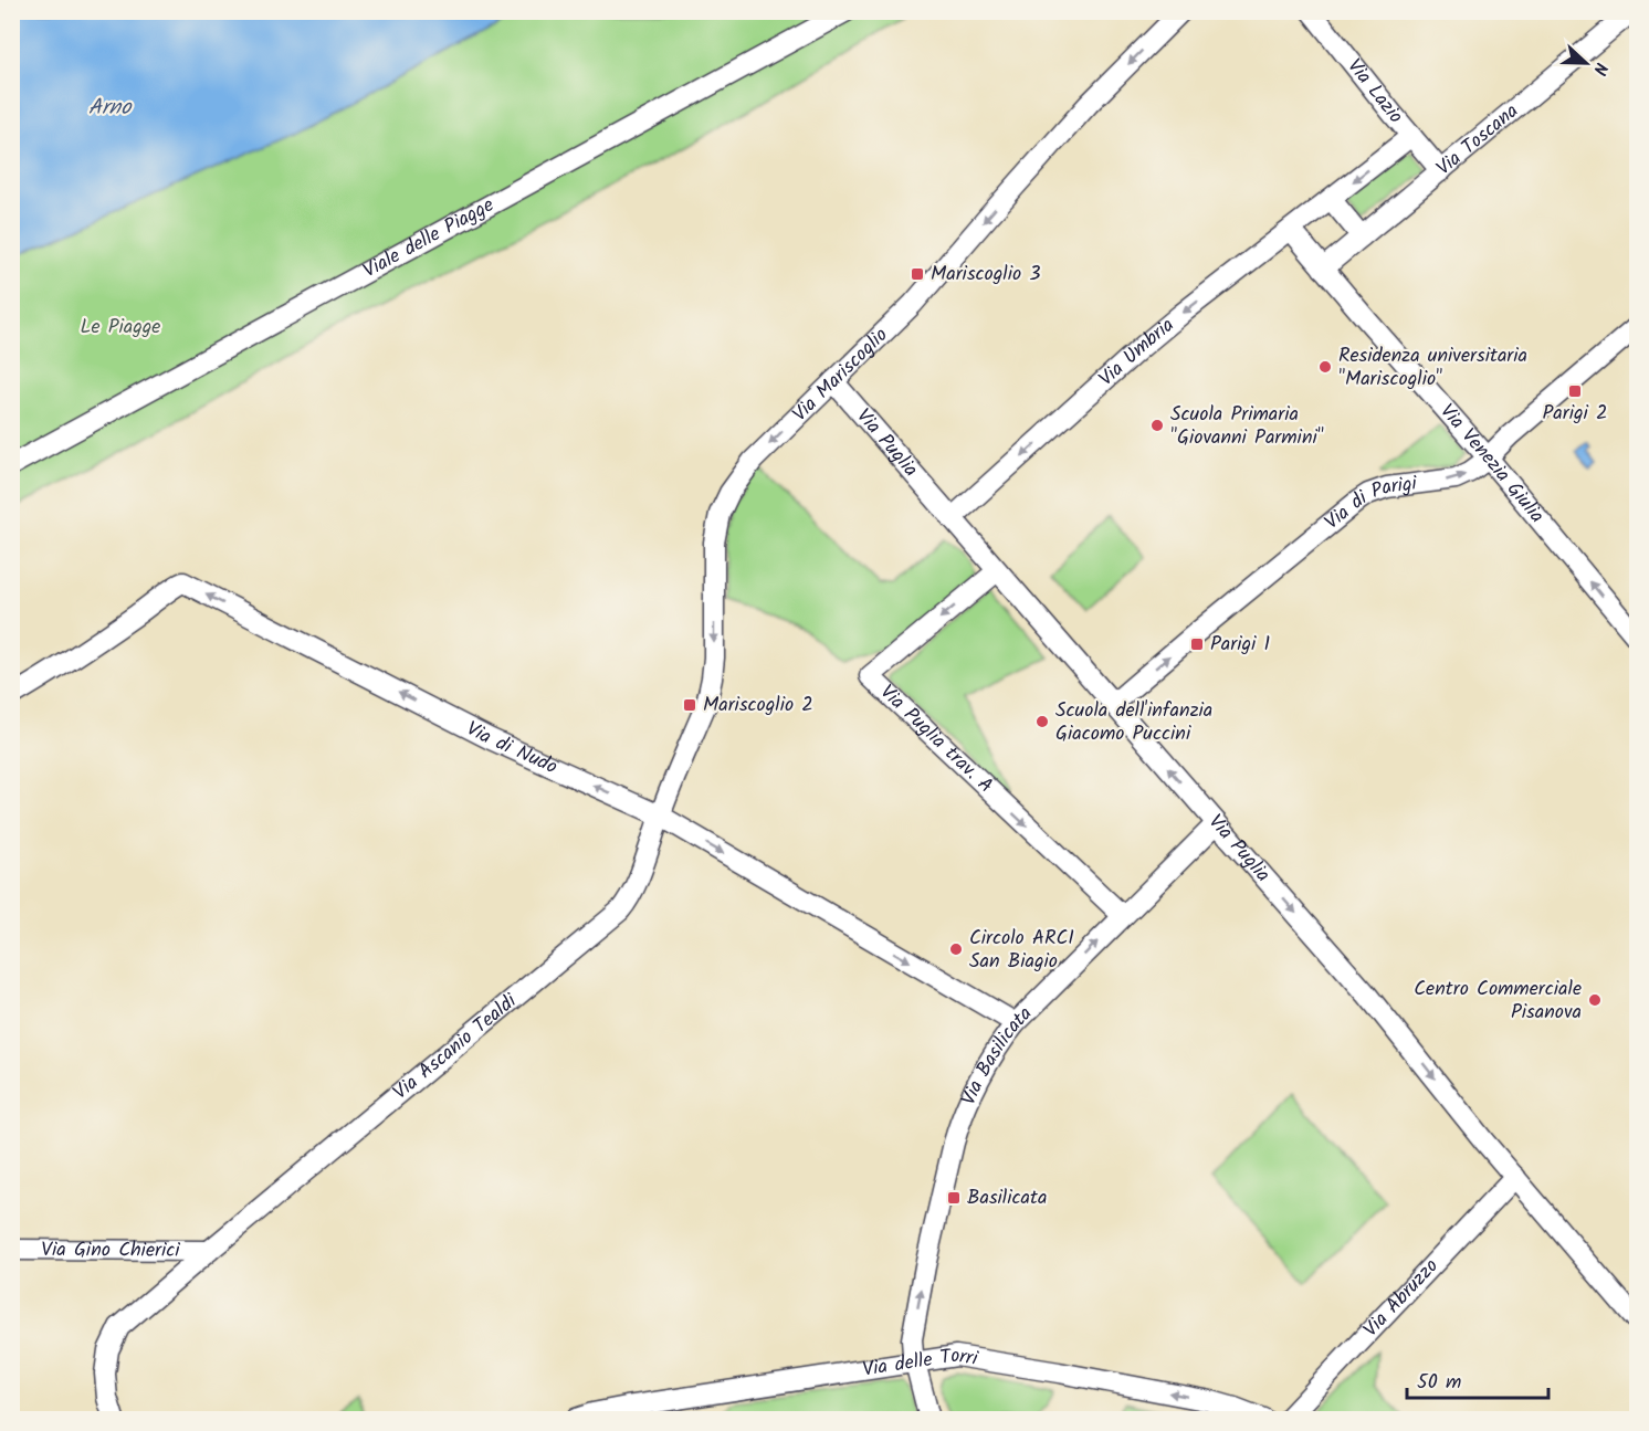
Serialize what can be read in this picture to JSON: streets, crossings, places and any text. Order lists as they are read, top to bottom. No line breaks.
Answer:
{"streets":{"street":["Via Lazio","Via Toscana","Viale delle Piagge","Via Umbria","Via Mariscoglio","Via Puglia","Via Venezia Giulia","Via di Parigi","Via Puglia trav. A","Via di Nudo","Via Ascanio Tealdi","Via Basilicata","Via Gino Chierici","Via Abruzzo","Via delle Torri"]},"crossings":[["Via Lazio","Via Toscana"],["Via Lazio","Via Umbria"],["Via Toscana","Via Venezia Giulia"],["Via Umbria","Via Puglia"],["Via Umbria","Via Venezia Giulia"],["Via Mariscoglio","Via Puglia"],["Via Mariscoglio","Via di Nudo"],["Via Mariscoglio","Via Ascanio Tealdi"],["Via Puglia","Via di Parigi"],["Via Puglia","Via Puglia trav. A"],["Via Puglia","Via Basilicata"],["Via Puglia","Via Abruzzo"],["Via Venezia Giulia","Via di Parigi"],["Via Puglia trav. A","Via Basilicata"],["Via di Nudo","Via Ascanio Tealdi"],["Via di Nudo","Via Basilicata"],["Via Ascanio Tealdi","Via Gino Chierici"],["Via Basilicata","Via delle Torri"]],"one_way":["Via Umbria","Via Mariscoglio","Via Venezia Giulia","Via di Parigi","Via Basilicata","Via delle Torri"],"water":["Arno"],"parks":["Le Piagge"],"places":{"transit":["Mariscoglio 3","Parigi 2","Parigi 1","Mariscoglio 2","Basilicata"],"other":["Residenza universitaria \"Mariscoglio\"","Scuola Primaria \"Giovanni Parmini\"","Scuola dell'infanzia Giacomo Puccini","Circolo ARCI San Biagio","Centro Commerciale Pisanova"]},"scale_bar":"50 m","north":"right"}
